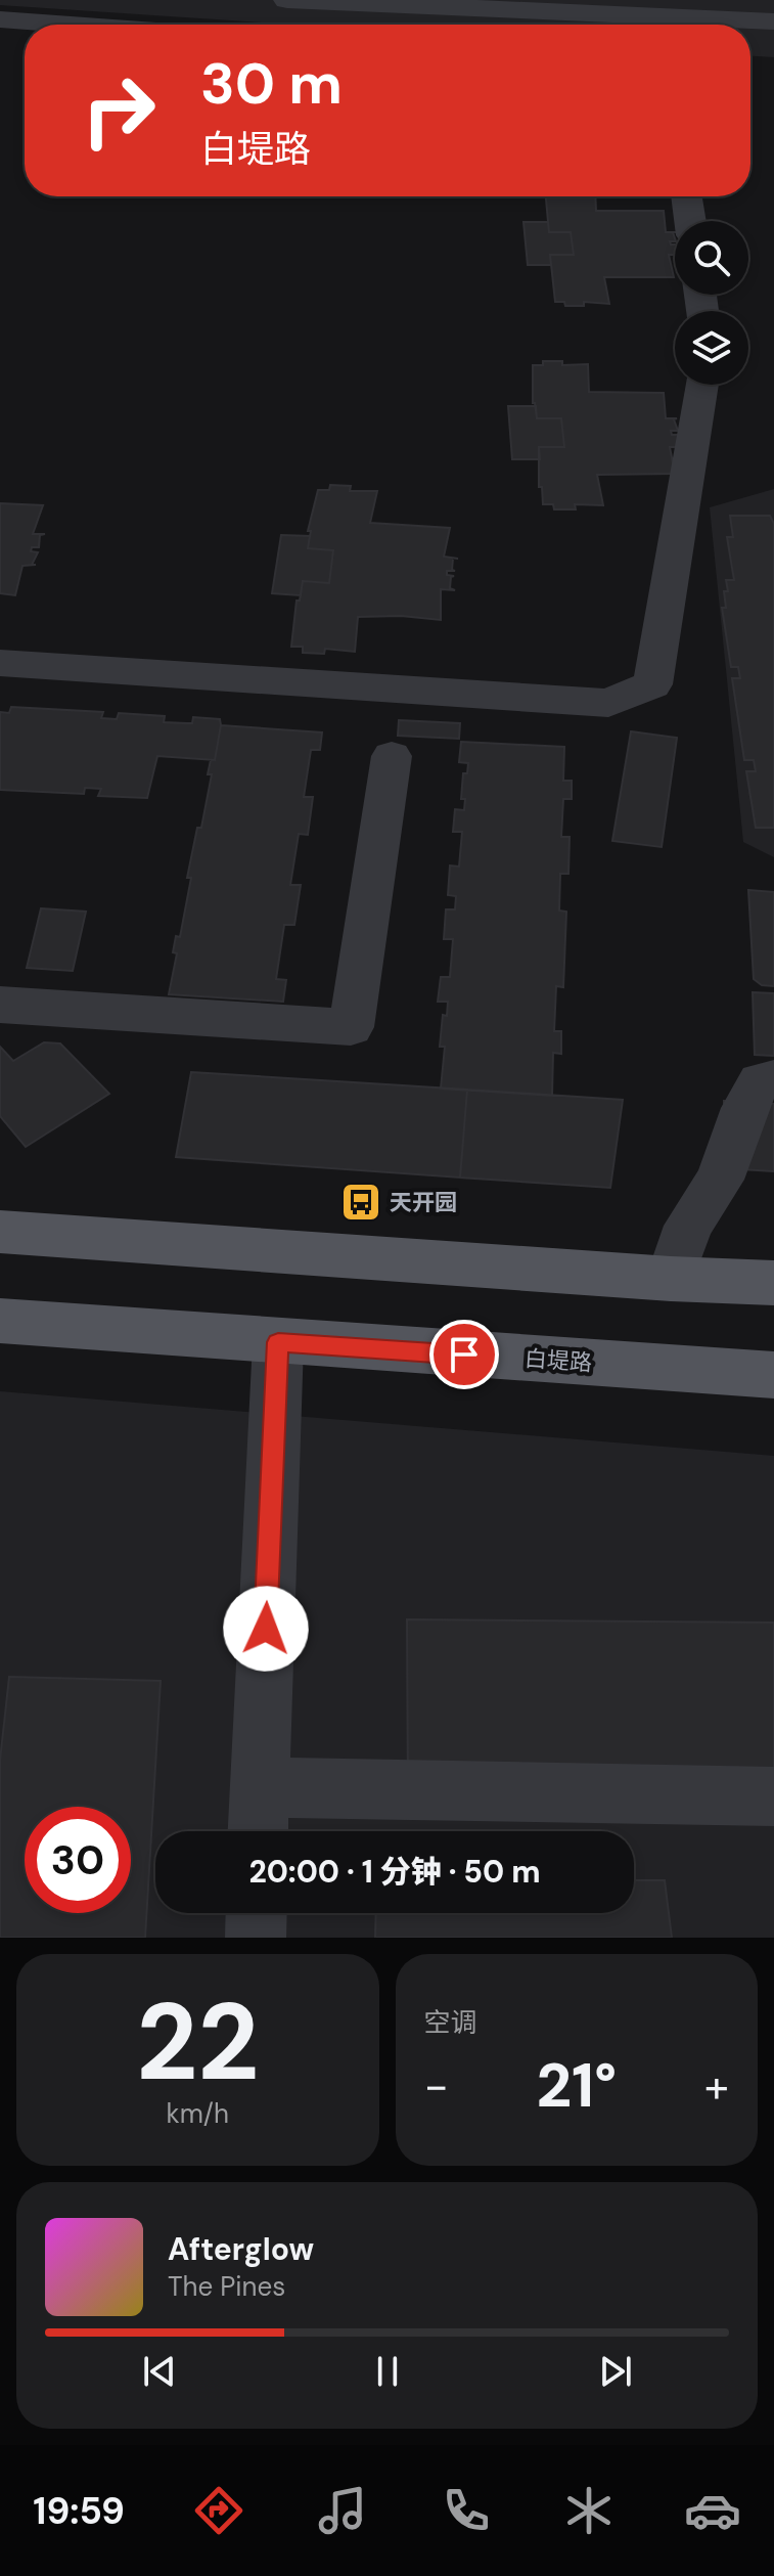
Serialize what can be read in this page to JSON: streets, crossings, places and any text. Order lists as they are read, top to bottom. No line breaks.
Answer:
{"streets":{"main road":["白堤路"]},"places":{"bus stop":["天开园"]},"page":{"turn":["30 m","白堤路"],"limit":"30","trip":"20:00 · 1 分钟 · 50 m","tile":[["22","km/h"],"空调"],"heat":["−","21°","+"],"song":["Afterglow","The Pines"],"tabs":"19:59"}}
